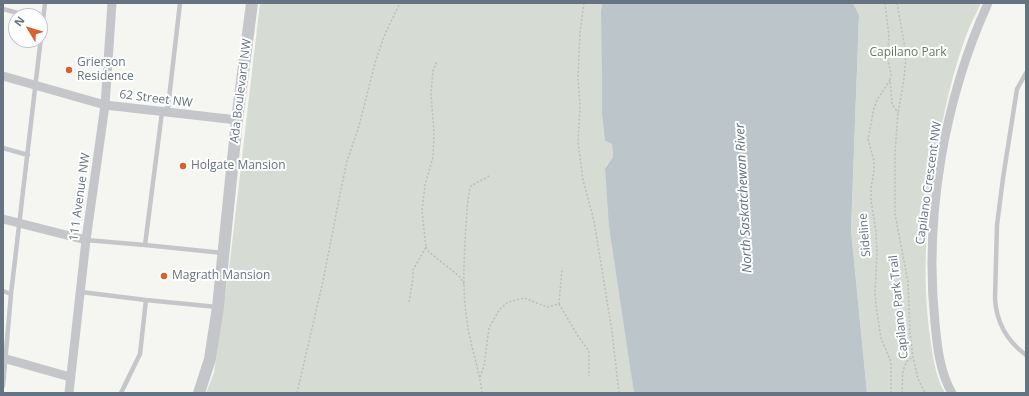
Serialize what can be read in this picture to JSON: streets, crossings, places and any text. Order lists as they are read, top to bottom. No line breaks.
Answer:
{"streets":{"street":["Ada Boulevard NW","62 Street NW","Capilano Crescent NW","111 Avenue NW"],"path":["Sideline","Capilano Park Trail"]},"crossings":[["Ada Boulevard NW","62 Street NW"],["62 Street NW","111 Avenue NW"]],"water":["North Saskatchewan River"],"parks":["Capilano Park"],"places":["Grierson Residence","Holgate Mansion","Magrath Mansion"],"north":"top left"}
